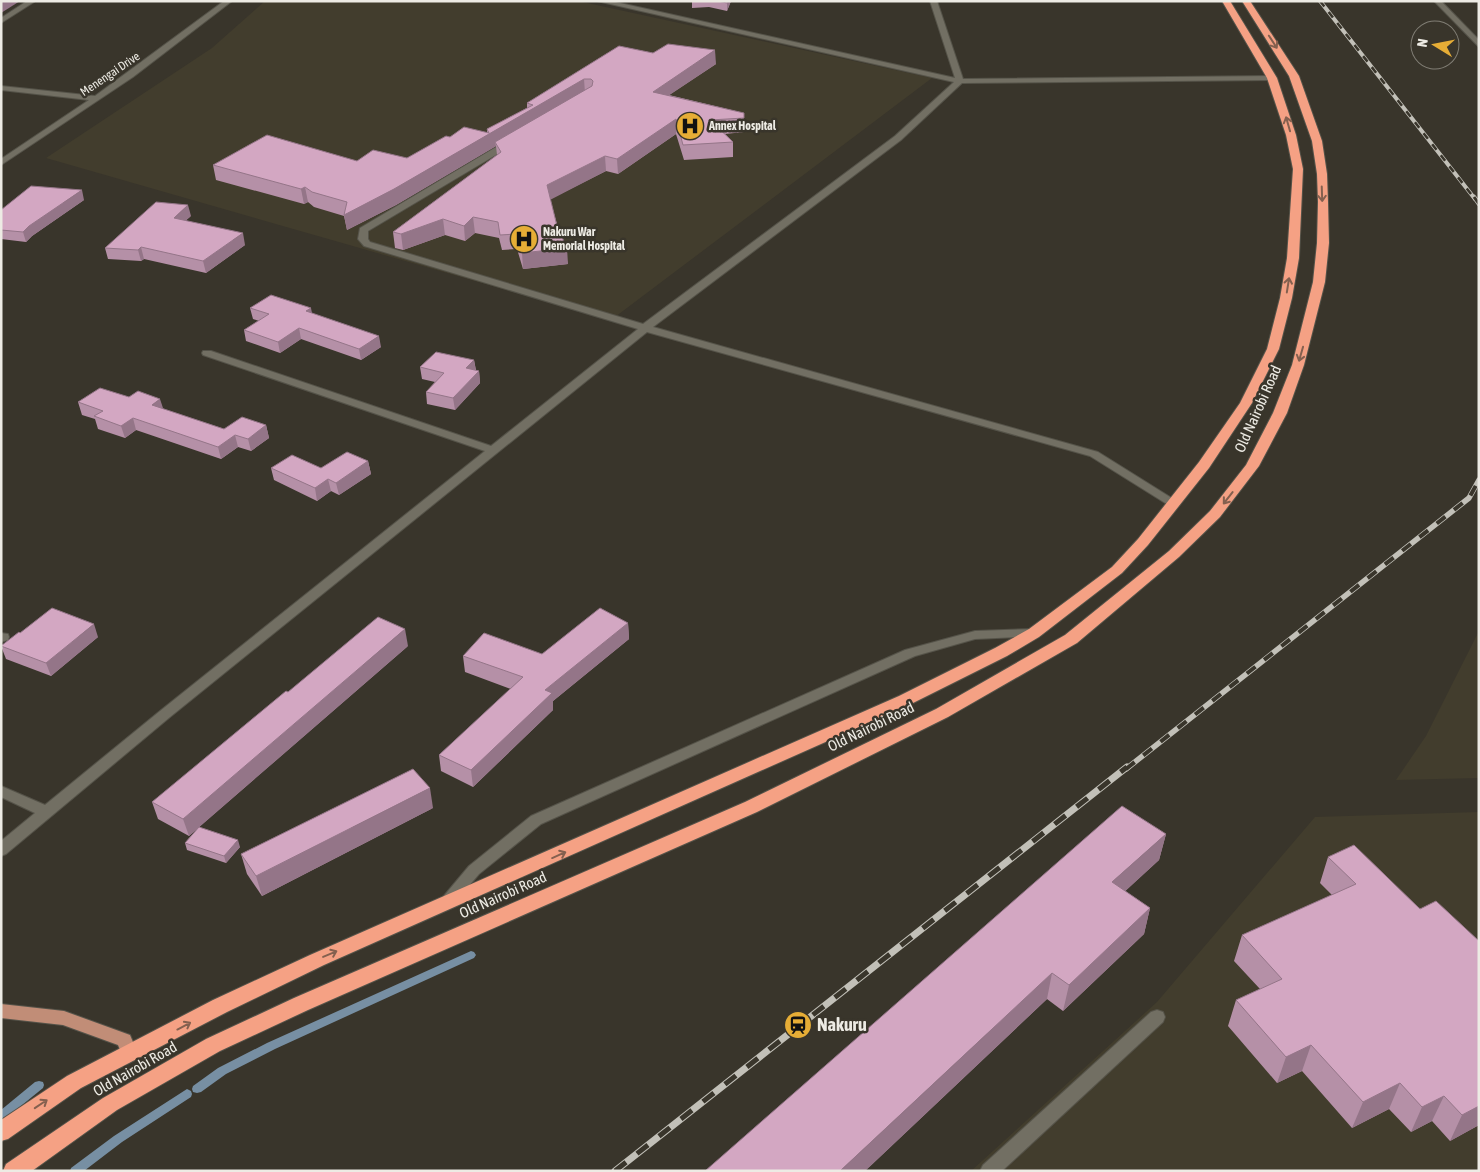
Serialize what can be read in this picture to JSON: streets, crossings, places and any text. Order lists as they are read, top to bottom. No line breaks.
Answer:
{"streets":{"highway":["Old Nairobi Road"],"street":["Menengai Drive"]},"places":{"hospital":["Annex Hospital","Nakuru War Memorial Hospital"],"station":["Nakuru"]},"north":"left"}
